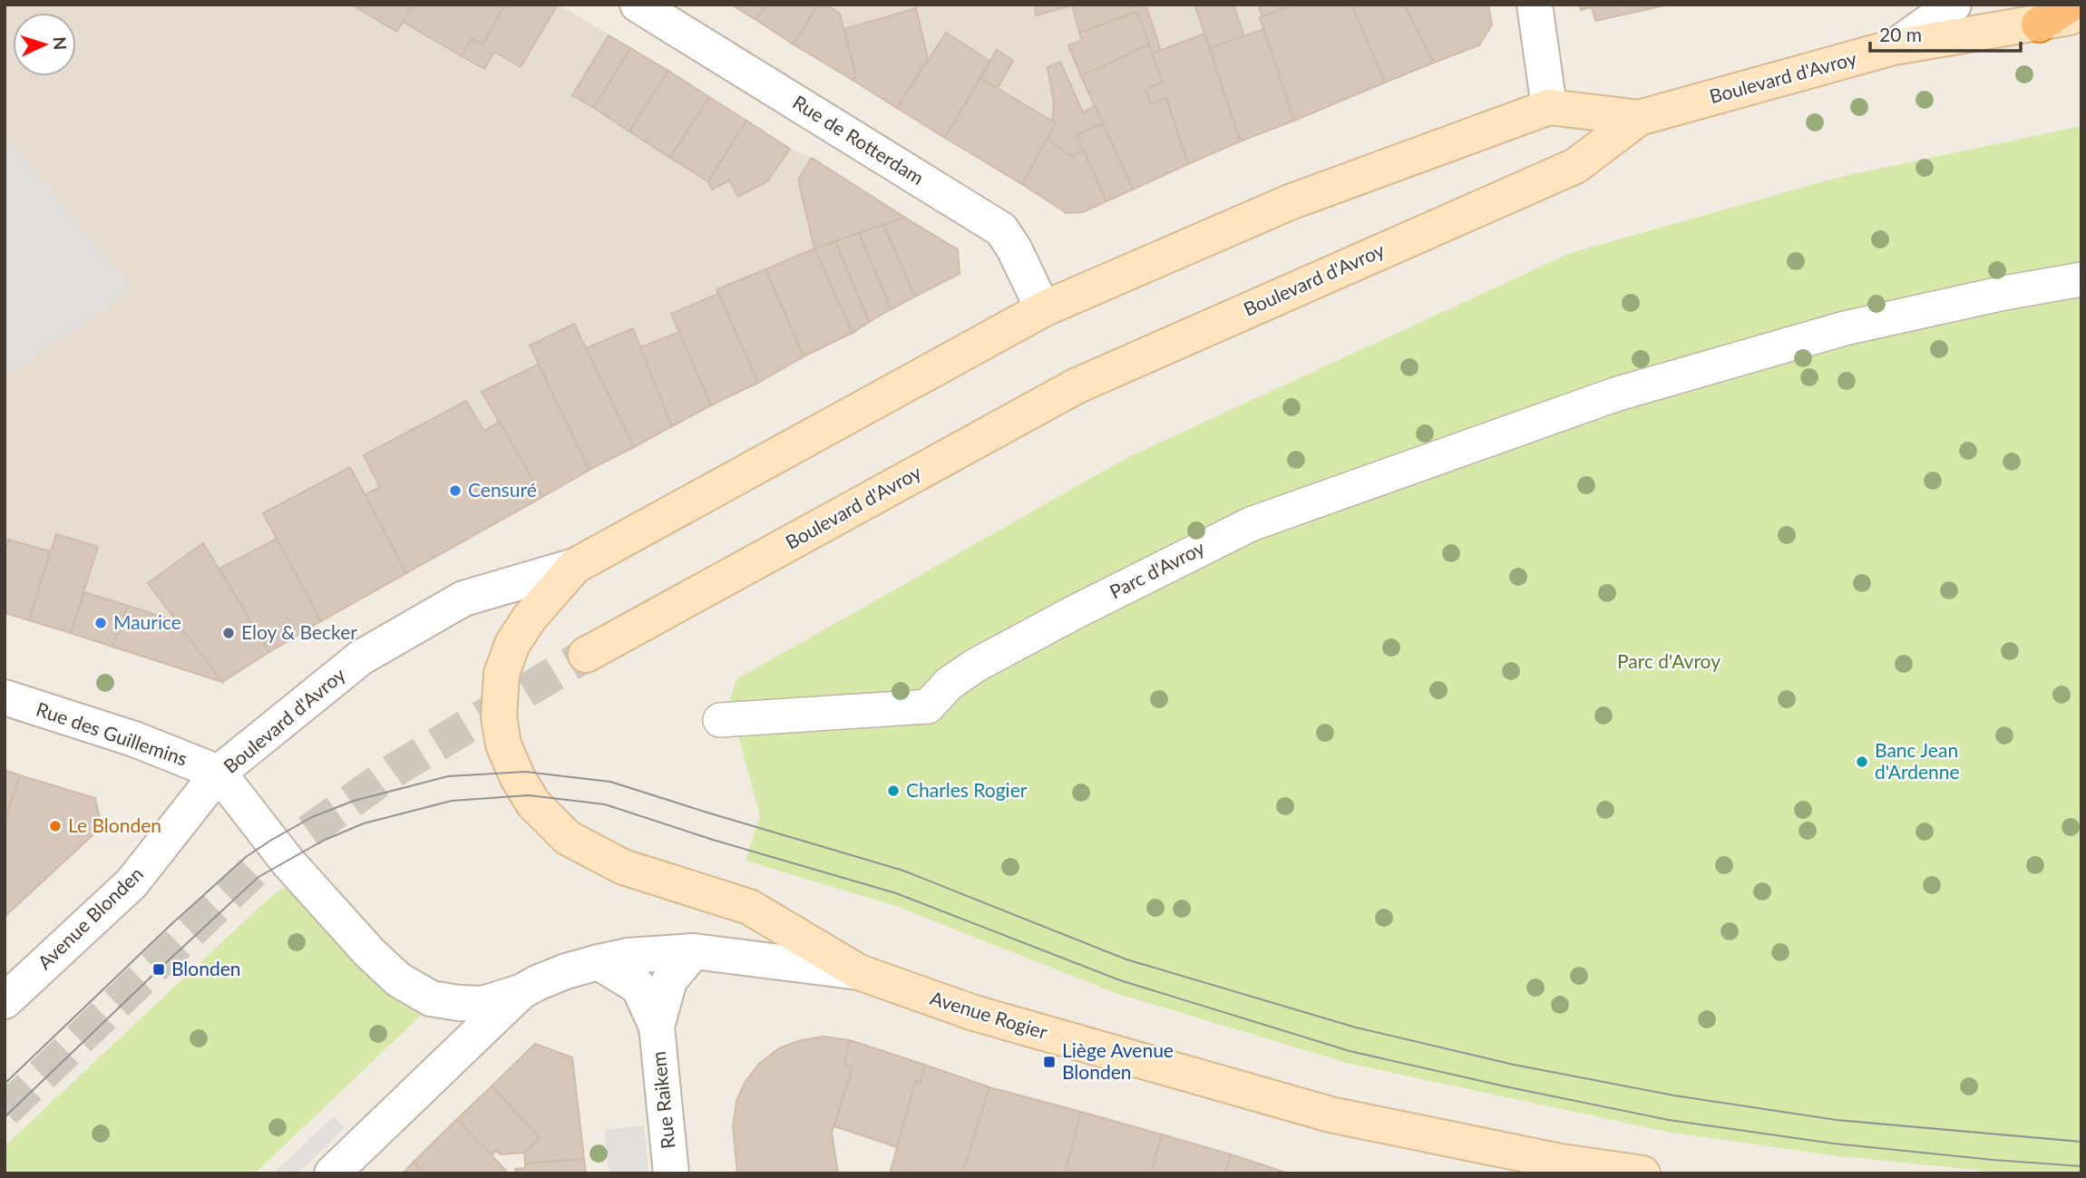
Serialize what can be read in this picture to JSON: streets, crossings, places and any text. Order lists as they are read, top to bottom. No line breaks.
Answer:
{"streets":{"main road":["Boulevard d'Avroy","Avenue Rogier"],"street":["Rue de Rotterdam","Parc d'Avroy","Rue des Guillemins","Avenue Blonden","Rue Raikem"]},"crossings":[["Boulevard d'Avroy","Rue des Guillemins"],["Boulevard d'Avroy","Avenue Blonden"],["Boulevard d'Avroy","Avenue Rogier"],["Rue des Guillemins","Avenue Blonden"],["Avenue Rogier","Rue Raikem"]],"parks":["Parc d'Avroy"],"places":{"other":["Censuré","Maurice","Eloy & Becker","Banc Jean d'Ardenne","Charles Rogier","Le Blonden"],"transit":["Blonden","Liège Avenue Blonden"]},"scale_bar":"20 m","north":"right"}
